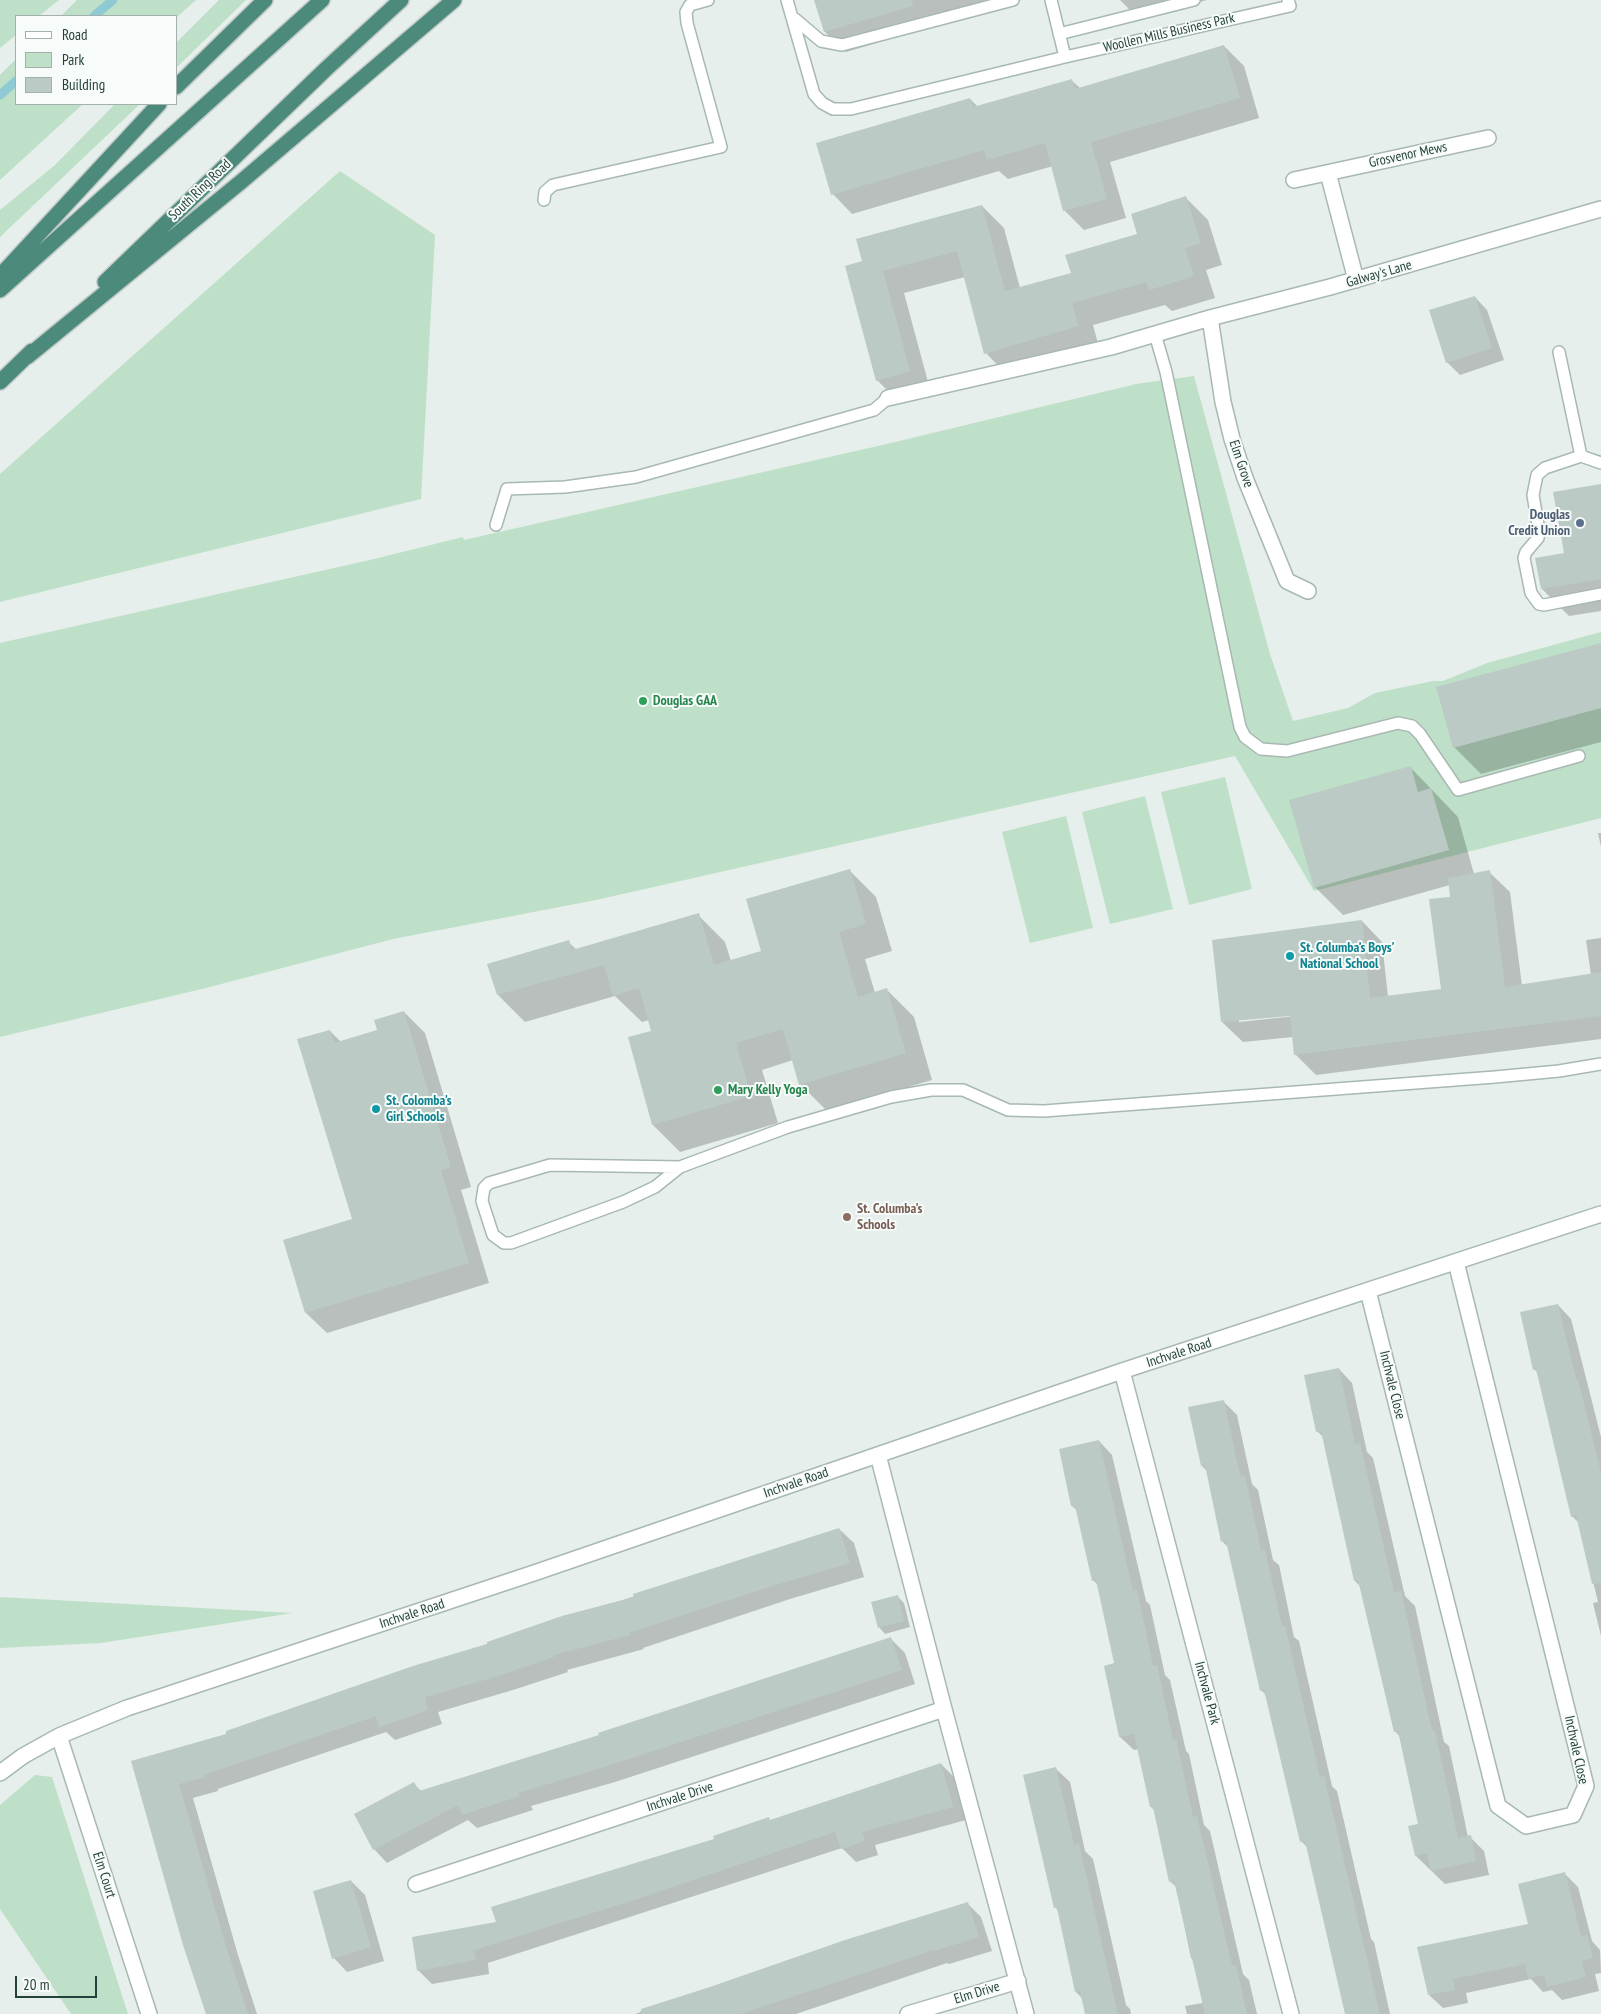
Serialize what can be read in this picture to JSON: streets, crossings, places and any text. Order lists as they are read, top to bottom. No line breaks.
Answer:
{"streets":{"highway":["South Ring Road"],"street":["Grosvenor Mews","Galway's Lane","Elm Grove","Inchvale Road","Inchvale Close","Inchvale Park","Inchvale Drive","Elm Court","Elm Drive"],"lane":["Woollen Mills Business Park"]},"crossings":[["Galway's Lane","Elm Grove"],["Inchvale Road","Inchvale Close"],["Inchvale Road","Inchvale Park"],["Inchvale Road","Elm Court"]],"places":["Douglas Credit Union","Douglas GAA","St. Columba’s Boys’ National School","Mary Kelly Yoga","St. Colomba's Girl Schools","St. Columba’s Schools"],"legend":["Road","Park","Building"],"scale_bar":"20 m"}
